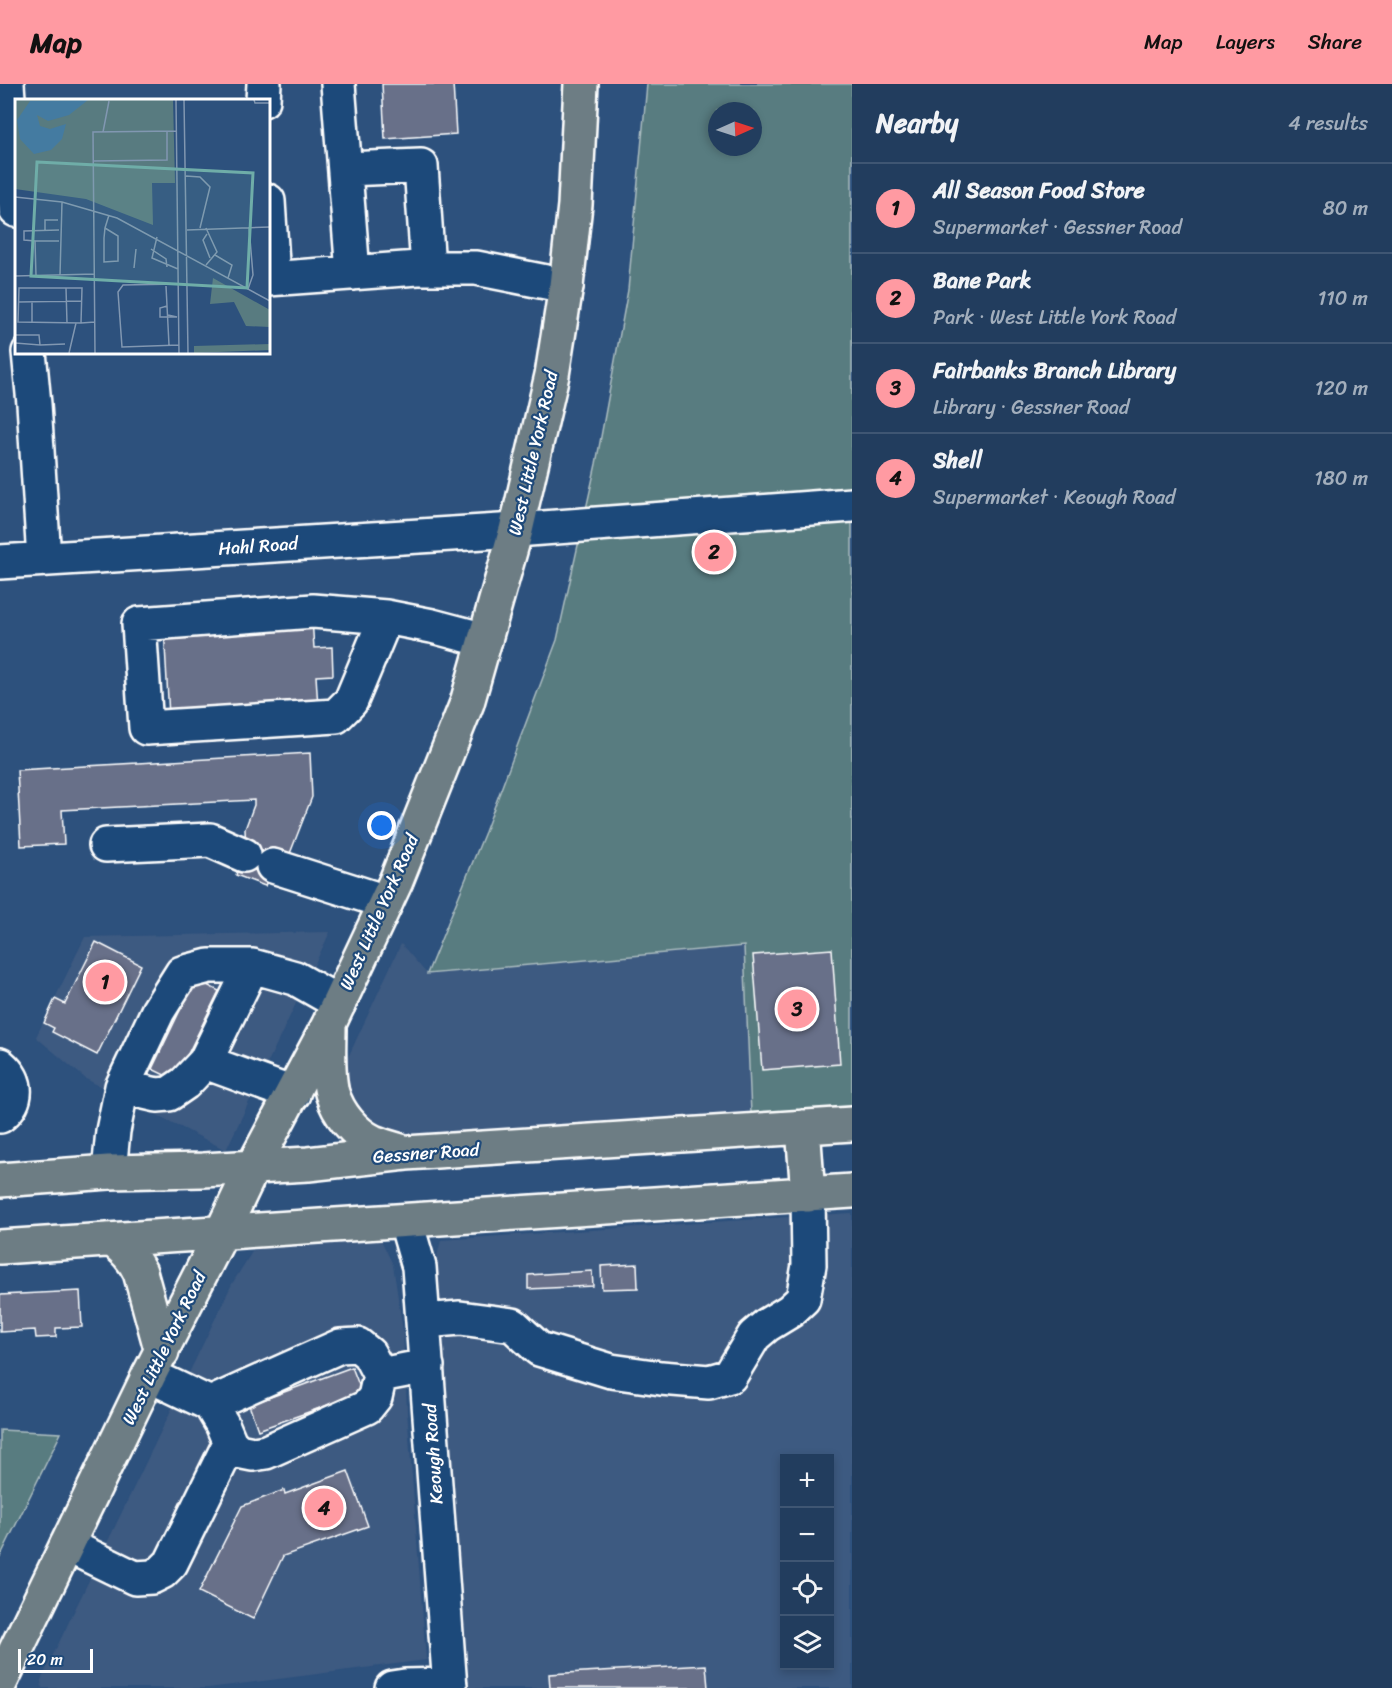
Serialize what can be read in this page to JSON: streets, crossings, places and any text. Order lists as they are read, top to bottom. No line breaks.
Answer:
{"streets":{"main road":["West Little York Road","Gessner Road"],"street":["Hahl Road","Keough Road"]},"crossings":[["West Little York Road","Hahl Road"],["West Little York Road","Gessner Road"]],"scale_bar":"20 m","north":"right","page":{"header":"Map","nav":["Map","Layers","Share"],"heading":["Nearby","4 results"],"list":[{"mark":"1","name":"All Season Food Store","note":"Supermarket · Gessner Road","value":"80 m"},{"mark":"2","name":"Bane Park","note":"Park · West Little York Road","value":"110 m"},{"mark":"3","name":"Fairbanks Branch Library","note":"Library · Gessner Road","value":"120 m"},{"mark":"4","name":"Shell","note":"Supermarket · Keough Road","value":"180 m"}],"pins":["2","1","3","4"],"map_buttons":["+","−"],"scale":"20 m"}}
